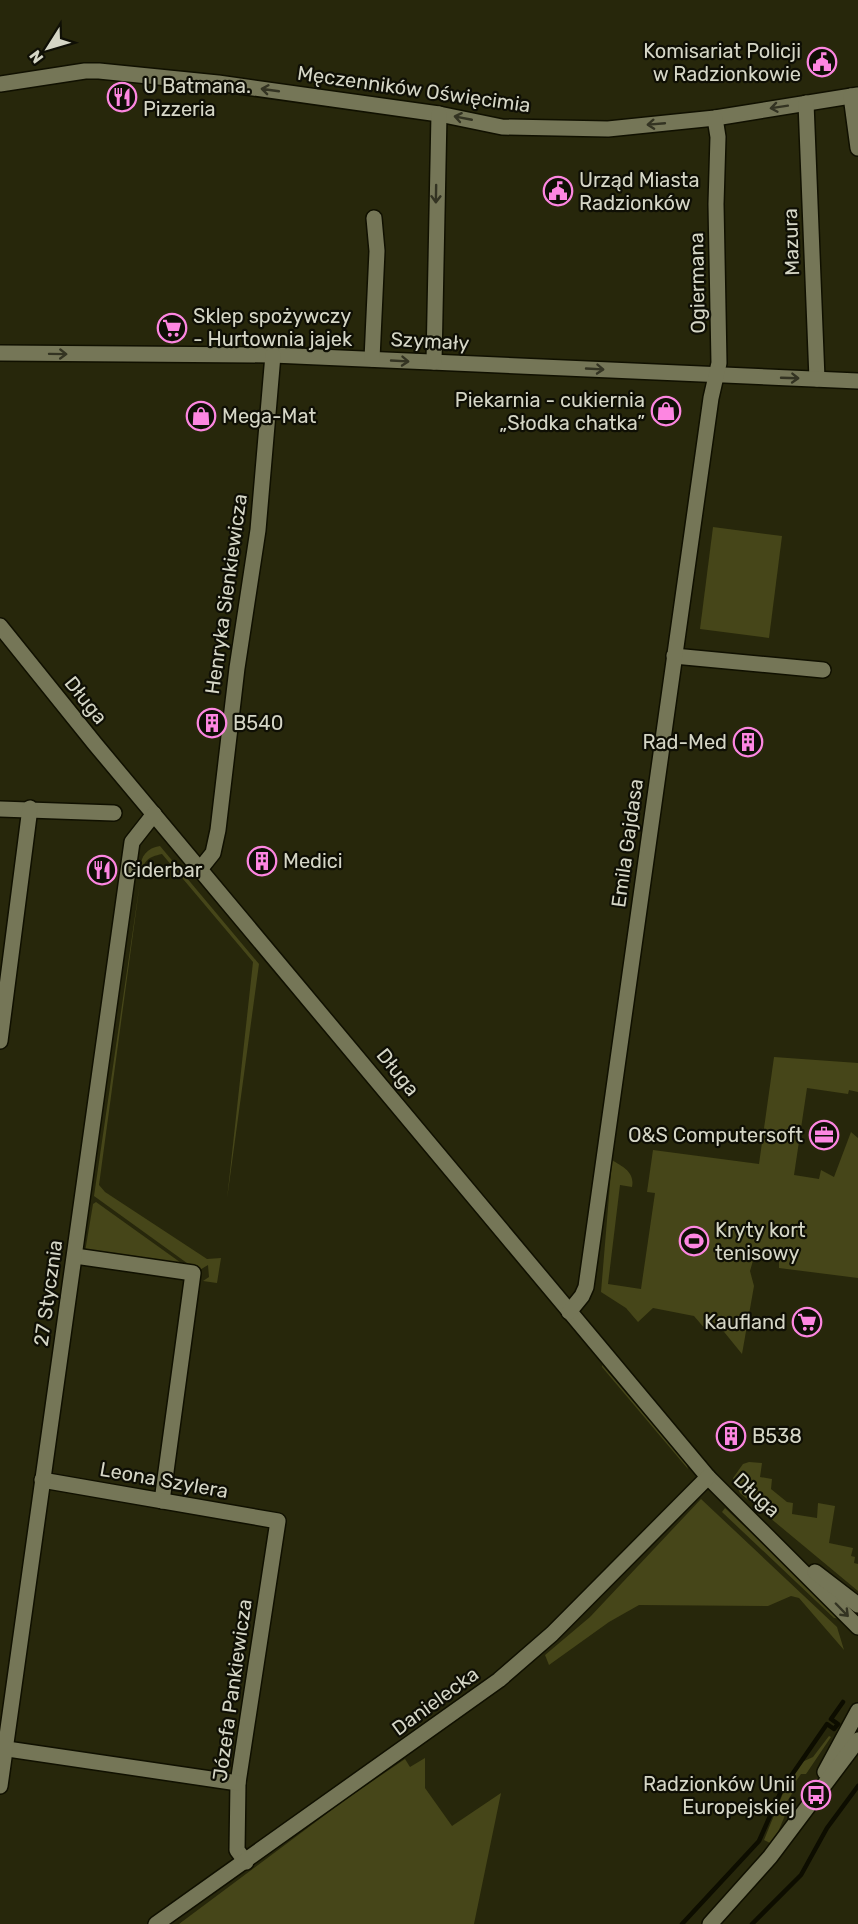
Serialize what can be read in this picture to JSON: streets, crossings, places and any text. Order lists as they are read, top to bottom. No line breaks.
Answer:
{"streets":{"street":["Męczenników Oświęcimia","Mazura","Ogiermana","Szymały","Henryka Sienkiewicza","Długa","Emila Gajdasa","27 Stycznia","Leona Szylera","Józefa Pankiewicza","Danielecka"]},"crossings":[["Męczenników Oświęcimia","Mazura"],["Męczenników Oświęcimia","Ogiermana"],["Mazura","Szymały"],["Ogiermana","Szymały"],["Ogiermana","Emila Gajdasa"],["Szymały","Henryka Sienkiewicza"],["Szymały","Emila Gajdasa"],["Henryka Sienkiewicza","Długa"],["Długa","Emila Gajdasa"],["Długa","27 Stycznia"],["Długa","Danielecka"],["27 Stycznia","Leona Szylera"],["Leona Szylera","Józefa Pankiewicza"],["Józefa Pankiewicza","Danielecka"]],"one_way":["Męczenników Oświęcimia","Szymały"],"places":{"public building":["Komisariat Policji w Radzionkowie","Urząd Miasta Radzionków"],"restaurant":["U Batmana. Pizzeria","Ciderbar"],"supermarket":["Sklep spożywczy - Hurtownia jajek","Kaufland"],"shop":["Piekarnia - cukiernia „Słodka chatka”","Mega-Mat"],"building":["B540","Rad-Med","Medici","B538"],"office":["O&S Computersoft"],"sports":["Kryty kort tenisowy"],"bus stop":["Radzionków Unii Europejskiej"]},"north":"bottom left"}
